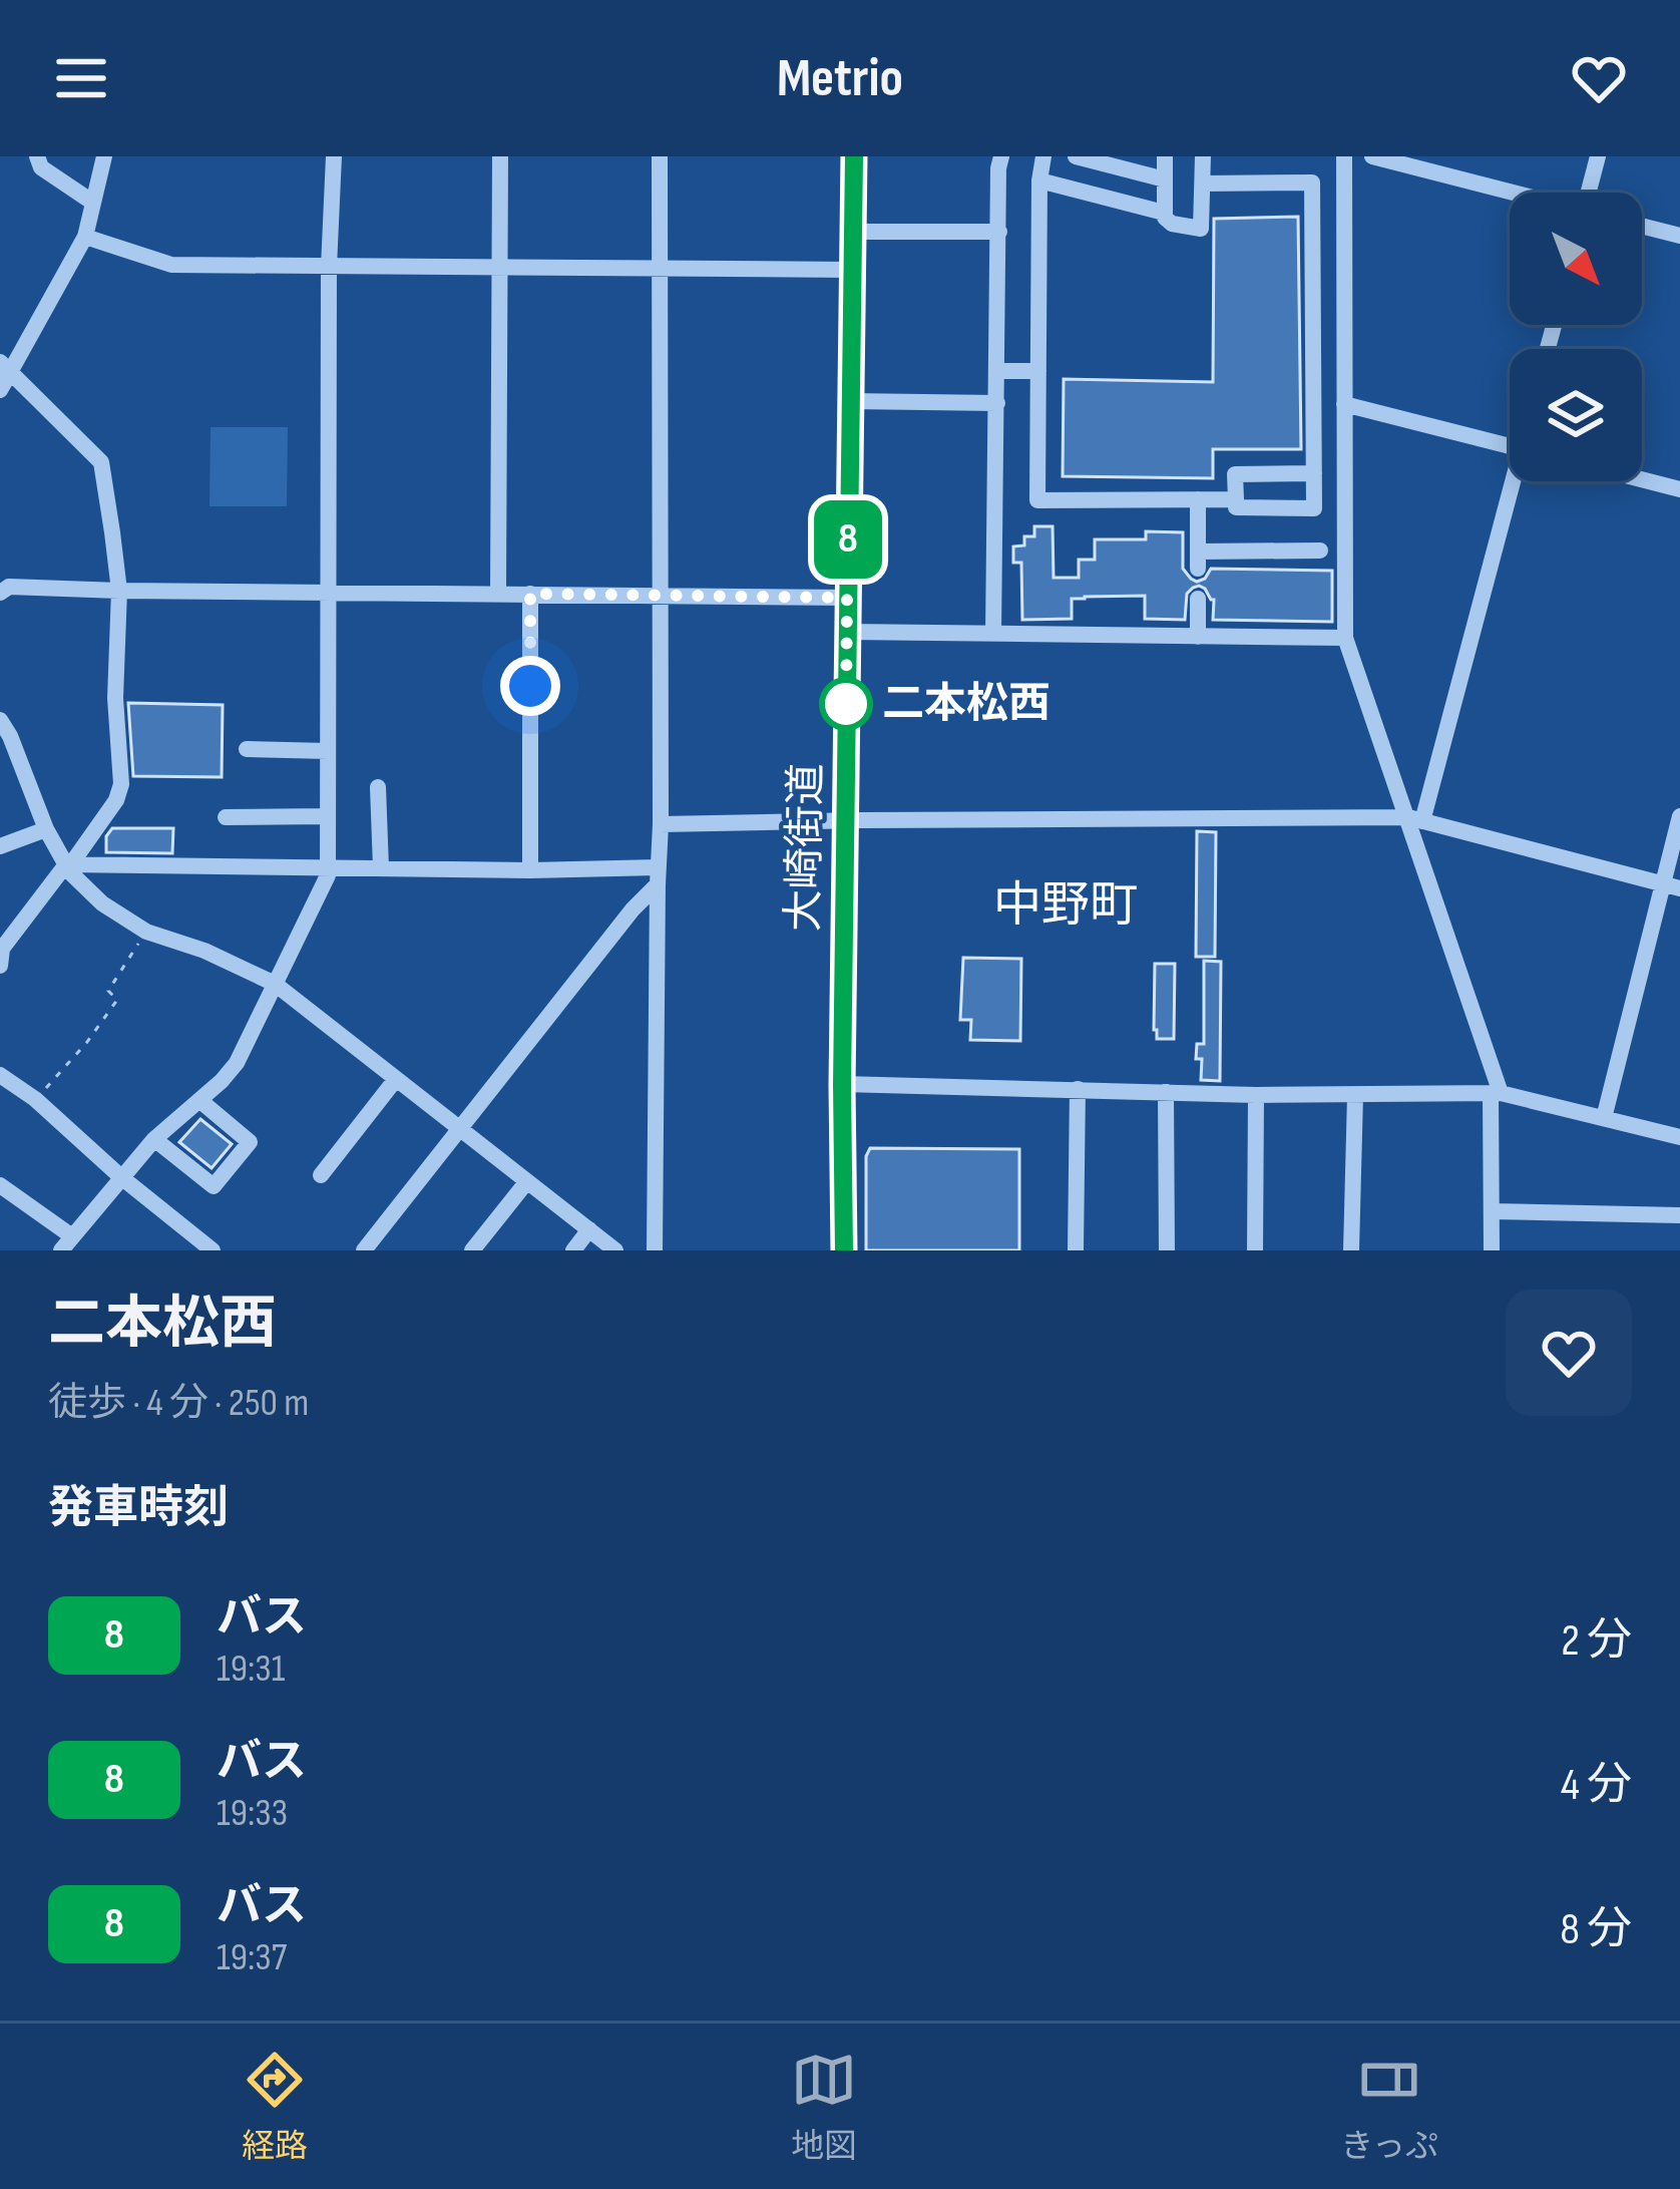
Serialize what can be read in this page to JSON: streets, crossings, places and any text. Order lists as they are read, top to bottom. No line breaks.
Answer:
{"streets":{"main road":["大崎街道"]},"districts":["中野町"],"places":["二本松西"],"lines":["bus line 8"],"north":"bottom right","page":{"header":"Metrio","on_map":"8","heading":[["二本松西","徒歩 · 4 分 · 250 m"],"発車時刻"],"list":[{"mark":"8","name":"バス","note":"19:31","value":"2 分"},{"mark":"8","name":"バス","note":"19:33","value":"4 分"},{"mark":"8","name":"バス","note":"19:37","value":"8 分"}],"tabs":["経路","地図","きっぷ"]}}
